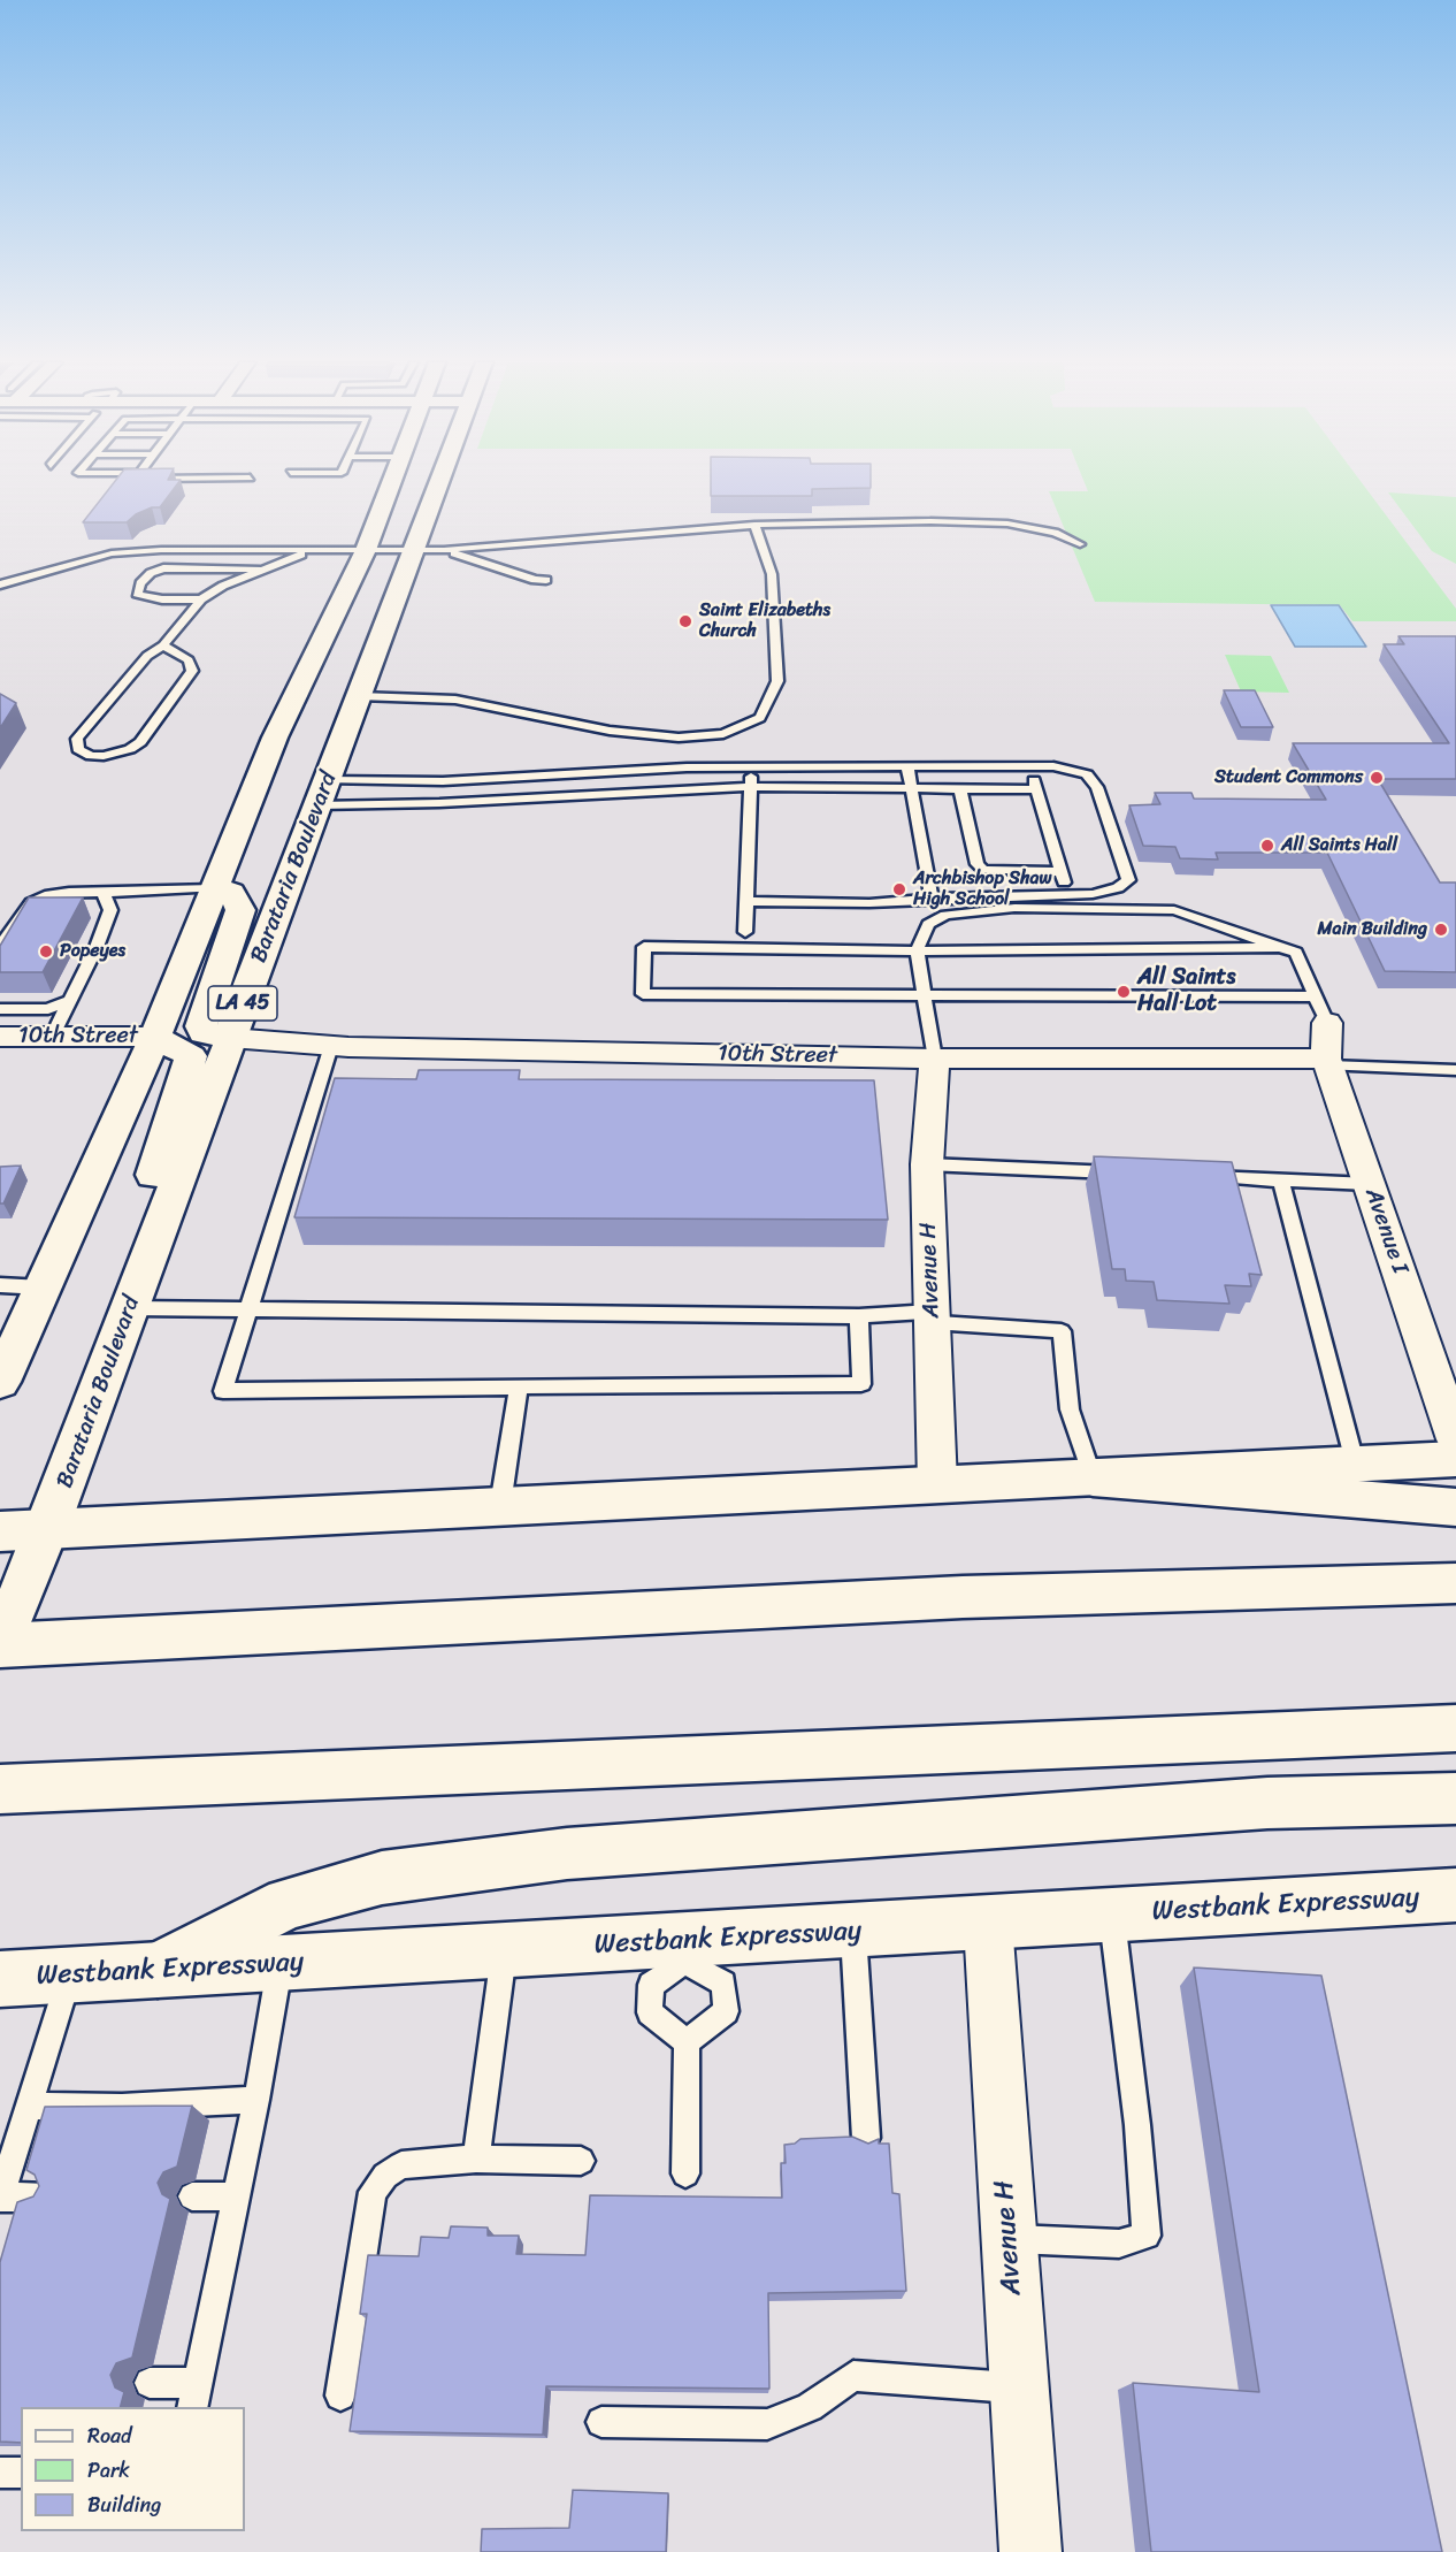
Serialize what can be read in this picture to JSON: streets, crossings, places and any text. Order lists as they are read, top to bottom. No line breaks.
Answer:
{"streets":{"main road":["Barataria Boulevard","LA 45","Westbank Expressway"],"street":["10th Street","Avenue I","Avenue H"]},"crossings":[["Barataria Boulevard","10th Street"],["LA 45","10th Street"],["10th Street","Avenue I"],["10th Street","Avenue H"],["Avenue H","Westbank Expressway"]],"places":["Saint Elizabeths Church","Student Commons","All Saints Hall","Archbishop Shaw High School","Main Building","Popeyes","All Saints Hall Lot"],"legend":["Road","Park","Building"]}
